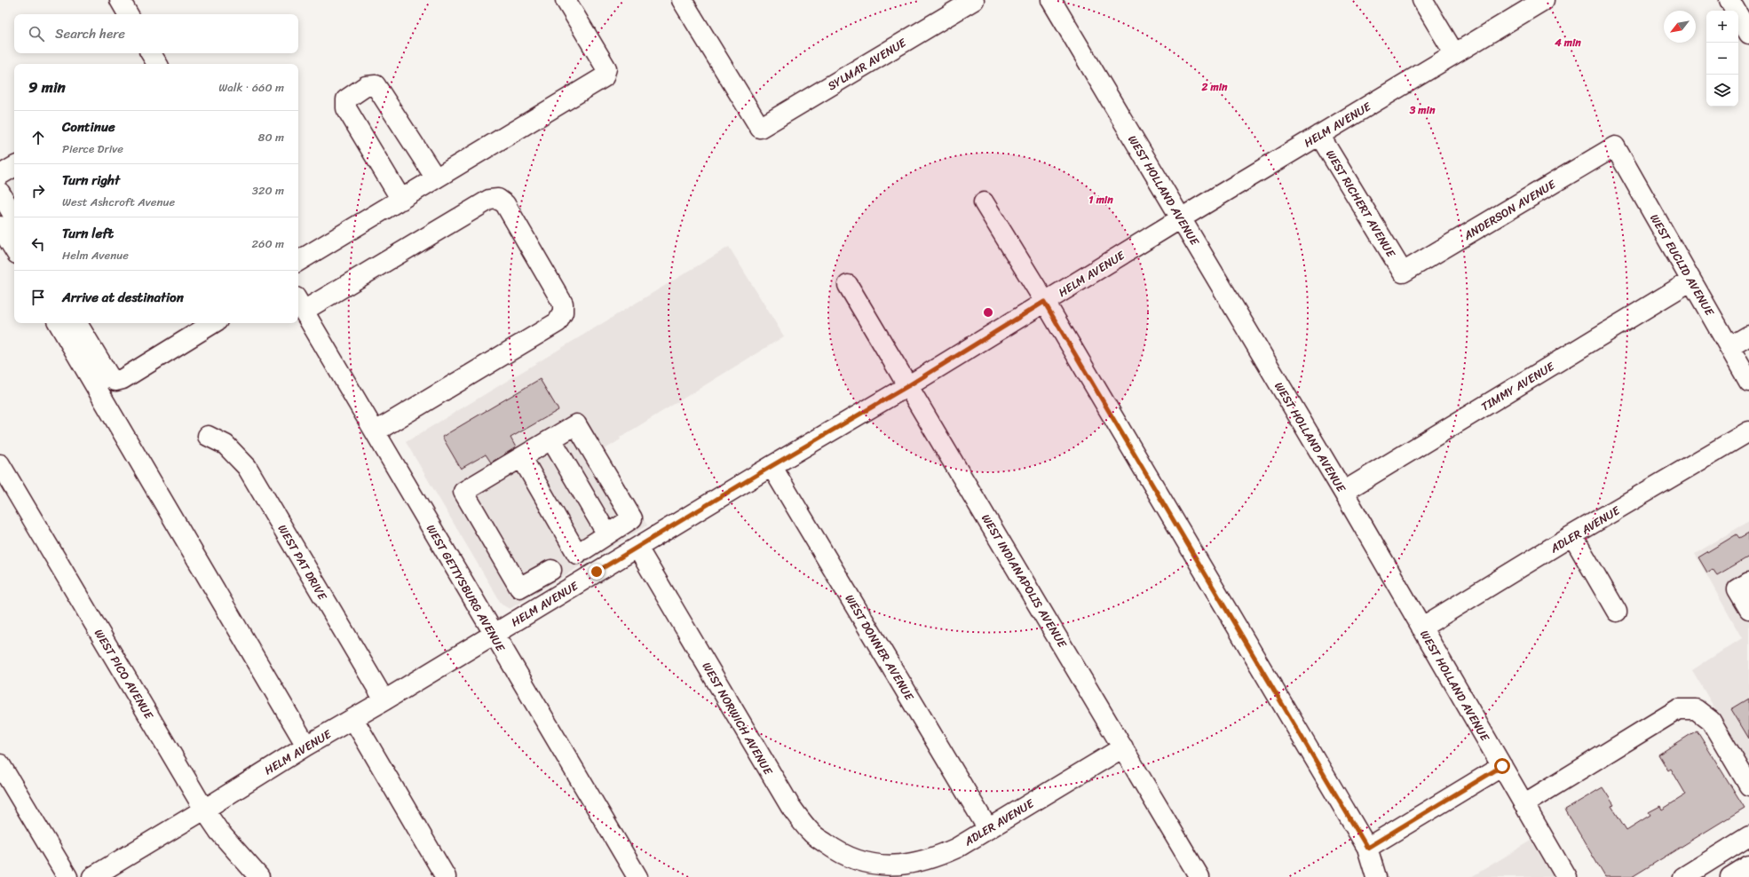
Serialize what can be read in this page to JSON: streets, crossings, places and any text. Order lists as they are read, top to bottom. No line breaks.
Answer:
{"streets":{"street":["SYLMAR AVENUE","HELM AVENUE","WEST HOLLAND AVENUE","WEST RICHERT AVENUE","ANDERSON AVENUE","WEST EUCLID AVENUE","TIMMY AVENUE","ADLER AVENUE","WEST PAT DRIVE","WEST INDIANAPOLIS AVENUE","WEST GETTYSBURG AVENUE","WEST DONNER AVENUE","WEST PICO AVENUE","WEST NORWICH AVENUE"]},"crossings":[["HELM AVENUE","WEST HOLLAND AVENUE"],["HELM AVENUE","WEST RICHERT AVENUE"],["HELM AVENUE","WEST PAT DRIVE"],["HELM AVENUE","WEST INDIANAPOLIS AVENUE"],["HELM AVENUE","WEST GETTYSBURG AVENUE"],["HELM AVENUE","WEST DONNER AVENUE"],["HELM AVENUE","WEST PICO AVENUE"],["HELM AVENUE","WEST NORWICH AVENUE"],["WEST HOLLAND AVENUE","TIMMY AVENUE"],["WEST HOLLAND AVENUE","ADLER AVENUE"],["WEST RICHERT AVENUE","ANDERSON AVENUE"],["ANDERSON AVENUE","WEST EUCLID AVENUE"],["WEST EUCLID AVENUE","TIMMY AVENUE"],["ADLER AVENUE","WEST INDIANAPOLIS AVENUE"],["ADLER AVENUE","WEST DONNER AVENUE"],["ADLER AVENUE","WEST NORWICH AVENUE"]],"north":"bottom left","page":{"map_buttons":["+","−"],"search":"Search here","heading":["9 min","Walk · 660 m"],"list":[["Continue","Pierce Drive","80 m"],["Turn right","West Ashcroft Avenue","320 m"],["Turn left","Helm Avenue","260 m"],"Arrive at destination"]},"rings":["4 min","2 min","3 min","1 min"]}
